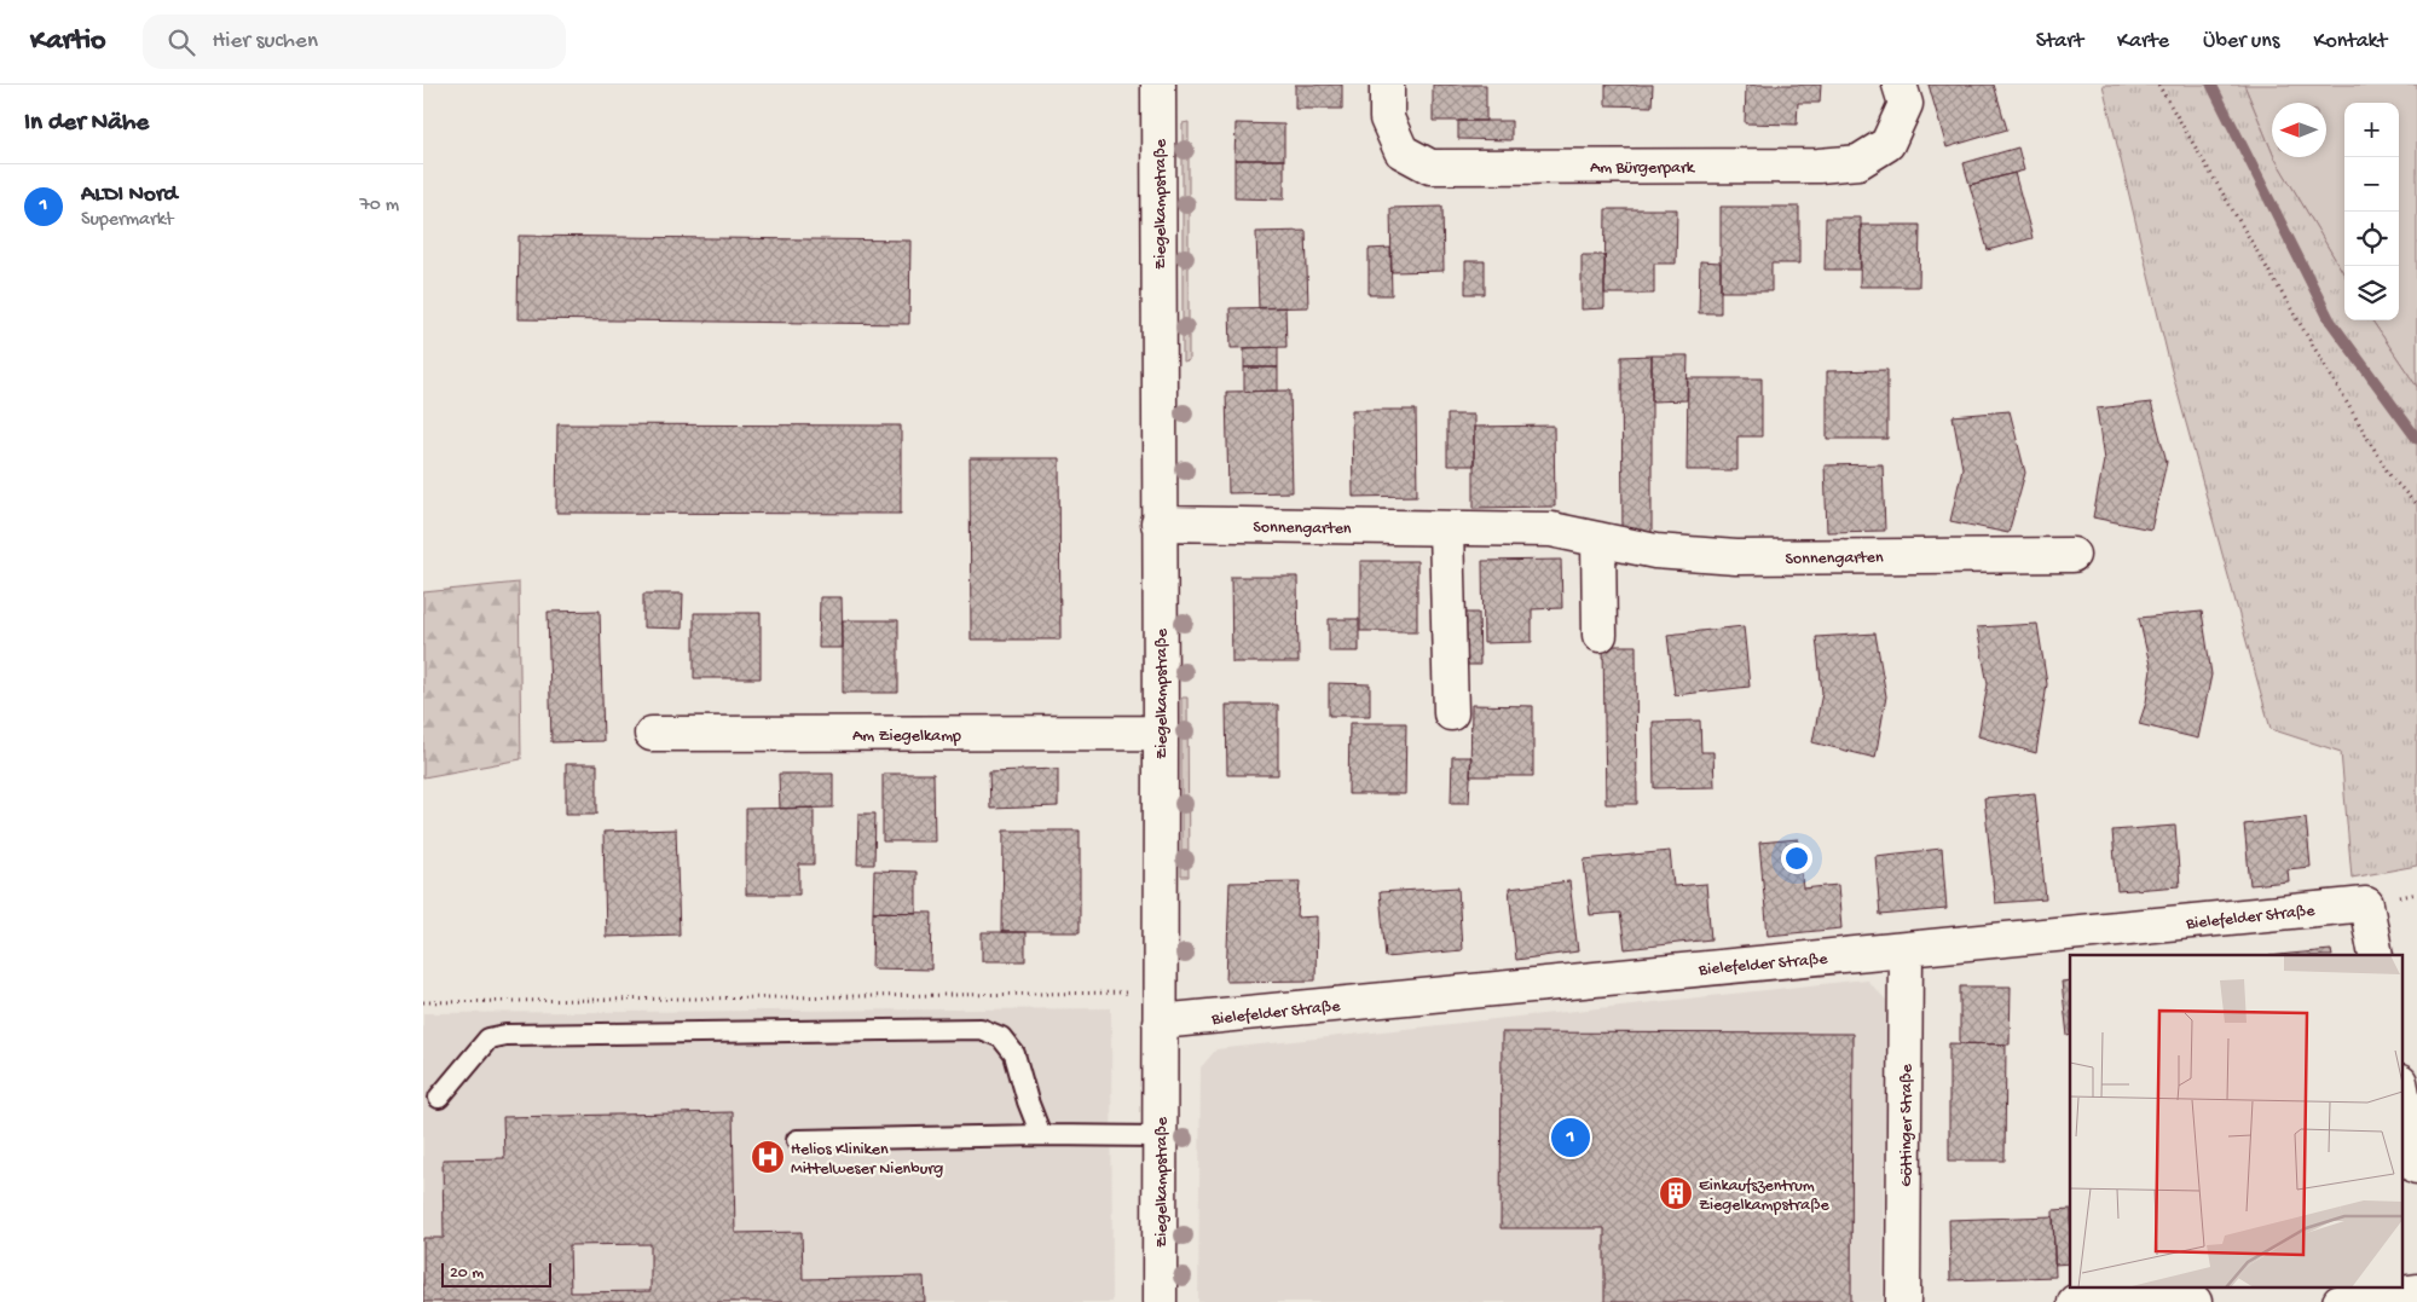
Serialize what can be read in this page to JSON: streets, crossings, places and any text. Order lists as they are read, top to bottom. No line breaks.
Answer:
{"streets":{"street":["Am Bürgerpark","Ziegelkampstraße","Sonnengarten","Am Ziegelkamp","Bielefelder Straße","Göttinger Straße"]},"crossings":[["Ziegelkampstraße","Sonnengarten"],["Ziegelkampstraße","Am Ziegelkamp"],["Ziegelkampstraße","Bielefelder Straße"],["Bielefelder Straße","Göttinger Straße"]],"places":{"hospital":["Helios Kliniken Mittelweser Nienburg"],"building":["Einkaufszentrum Ziegelkampstraße"]},"scale_bar":"20 m","north":"left","page":{"header":"Kartio","search":"Hier suchen","nav":["Start","Karte","Über uns","Kontakt"],"heading":"In der Nähe","map_buttons":["+","−"],"list":[{"mark":"1","name":"ALDI Nord","note":"Supermarkt","value":"70 m"}],"pins":"1","scale":"20 m"}}
